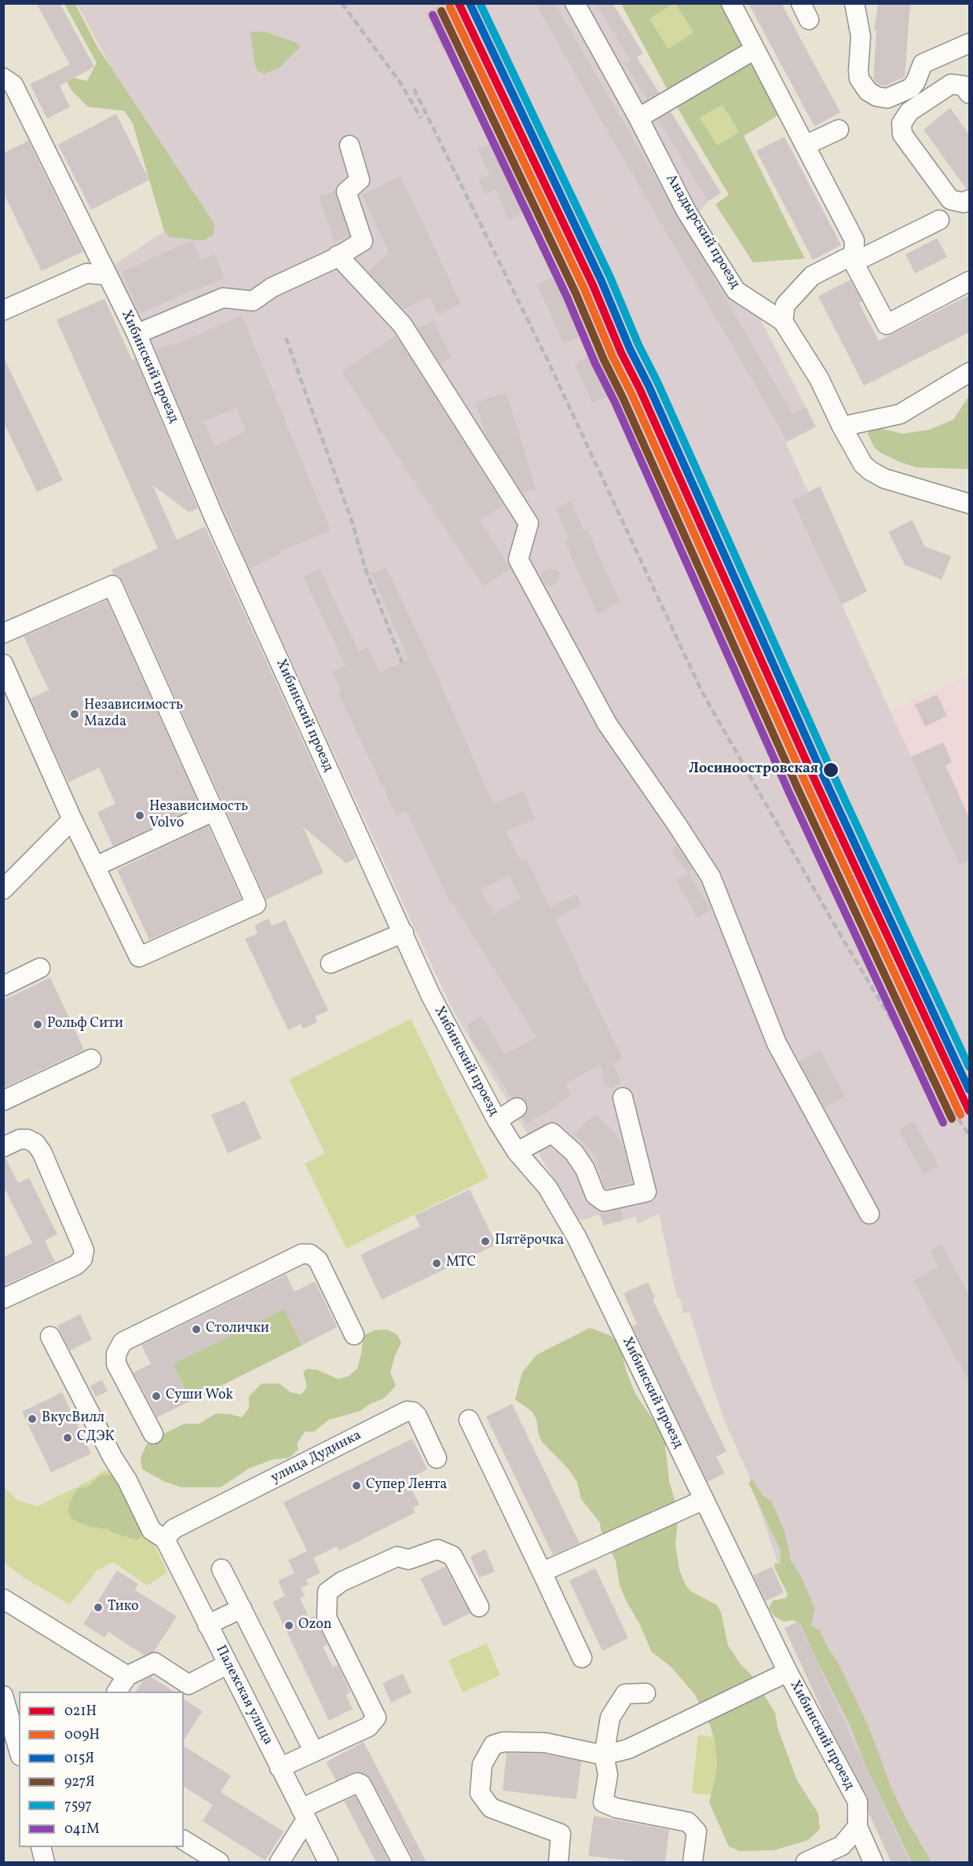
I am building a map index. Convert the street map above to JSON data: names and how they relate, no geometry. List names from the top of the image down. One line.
{"streets":{"street":["Анадырский проезд","Хибинский проезд","улица Дудинка","Палехская улица"]},"crossings":[["улица Дудинка","Палехская улица"]],"places":["Независимость Mazda","Лосиноостровская","Независимость Volvo","Рольф Сити","Пятёрочка","МТС","Столички","Суши Wok","ВкусВилл","СДЭК","Супер Лента","Тико","Ozon"],"lines":["transit line 021Н","transit line 015Я","transit line 7597","transit line 009Н","transit line 927Я","transit line 041М"],"legend":["021Н","009Н","015Я","927Я","7597","041М"]}
